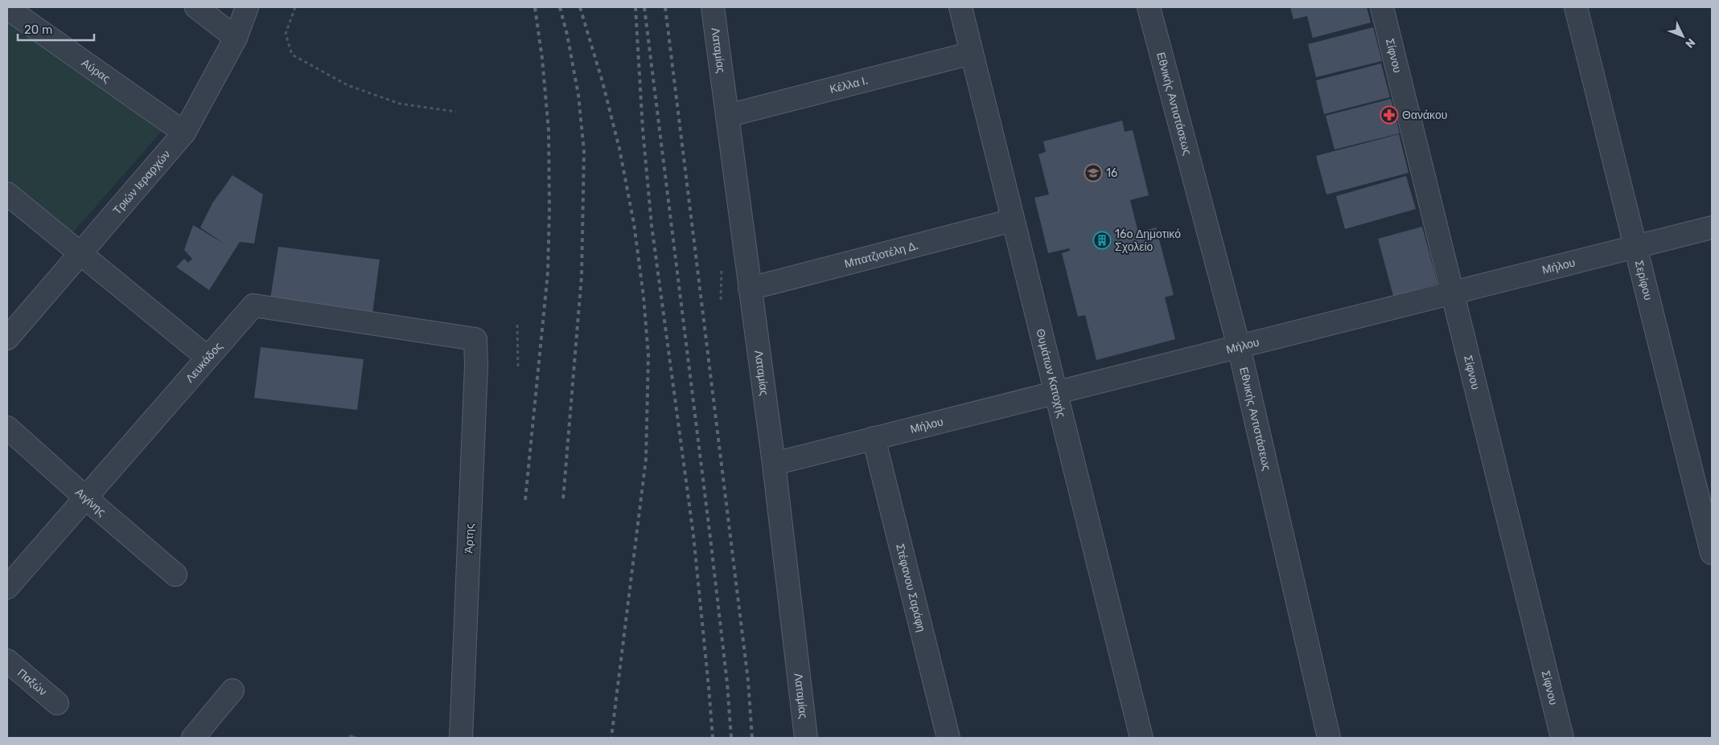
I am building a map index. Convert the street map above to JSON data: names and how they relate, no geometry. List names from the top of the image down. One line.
{"streets":{"street":["Λαταμίας","Σίφνου","Αύρας","Κέλλα Ι.","Εθνικής Αντιστάσεως","Τριών Ιεραρχών","Μπατζιοτέλη Δ.","Μήλου","Σερίφου","Λευκάδος","Θυμάτων Κατοχής","Αιγίνης","Άρτης","Στέφανου Σαράφη","Παξών"]},"crossings":[["Λαταμίας","Κέλλα Ι."],["Λαταμίας","Μπατζιοτέλη Δ."],["Λαταμίας","Μήλου"],["Σίφνου","Μήλου"],["Αύρας","Τριών Ιεραρχών"],["Κέλλα Ι.","Θυμάτων Κατοχής"],["Εθνικής Αντιστάσεως","Μήλου"],["Μπατζιοτέλη Δ.","Θυμάτων Κατοχής"],["Μήλου","Σερίφου"],["Μήλου","Θυμάτων Κατοχής"],["Μήλου","Στέφανου Σαράφη"],["Λευκάδος","Αιγίνης"],["Λευκάδος","Άρτης"]],"places":{"pharmacy":["Θανάκου"],"school or university":["16"],"building":["16o Δημοτικό Σχολείο"]},"scale_bar":"20 m","north":"bottom right"}
